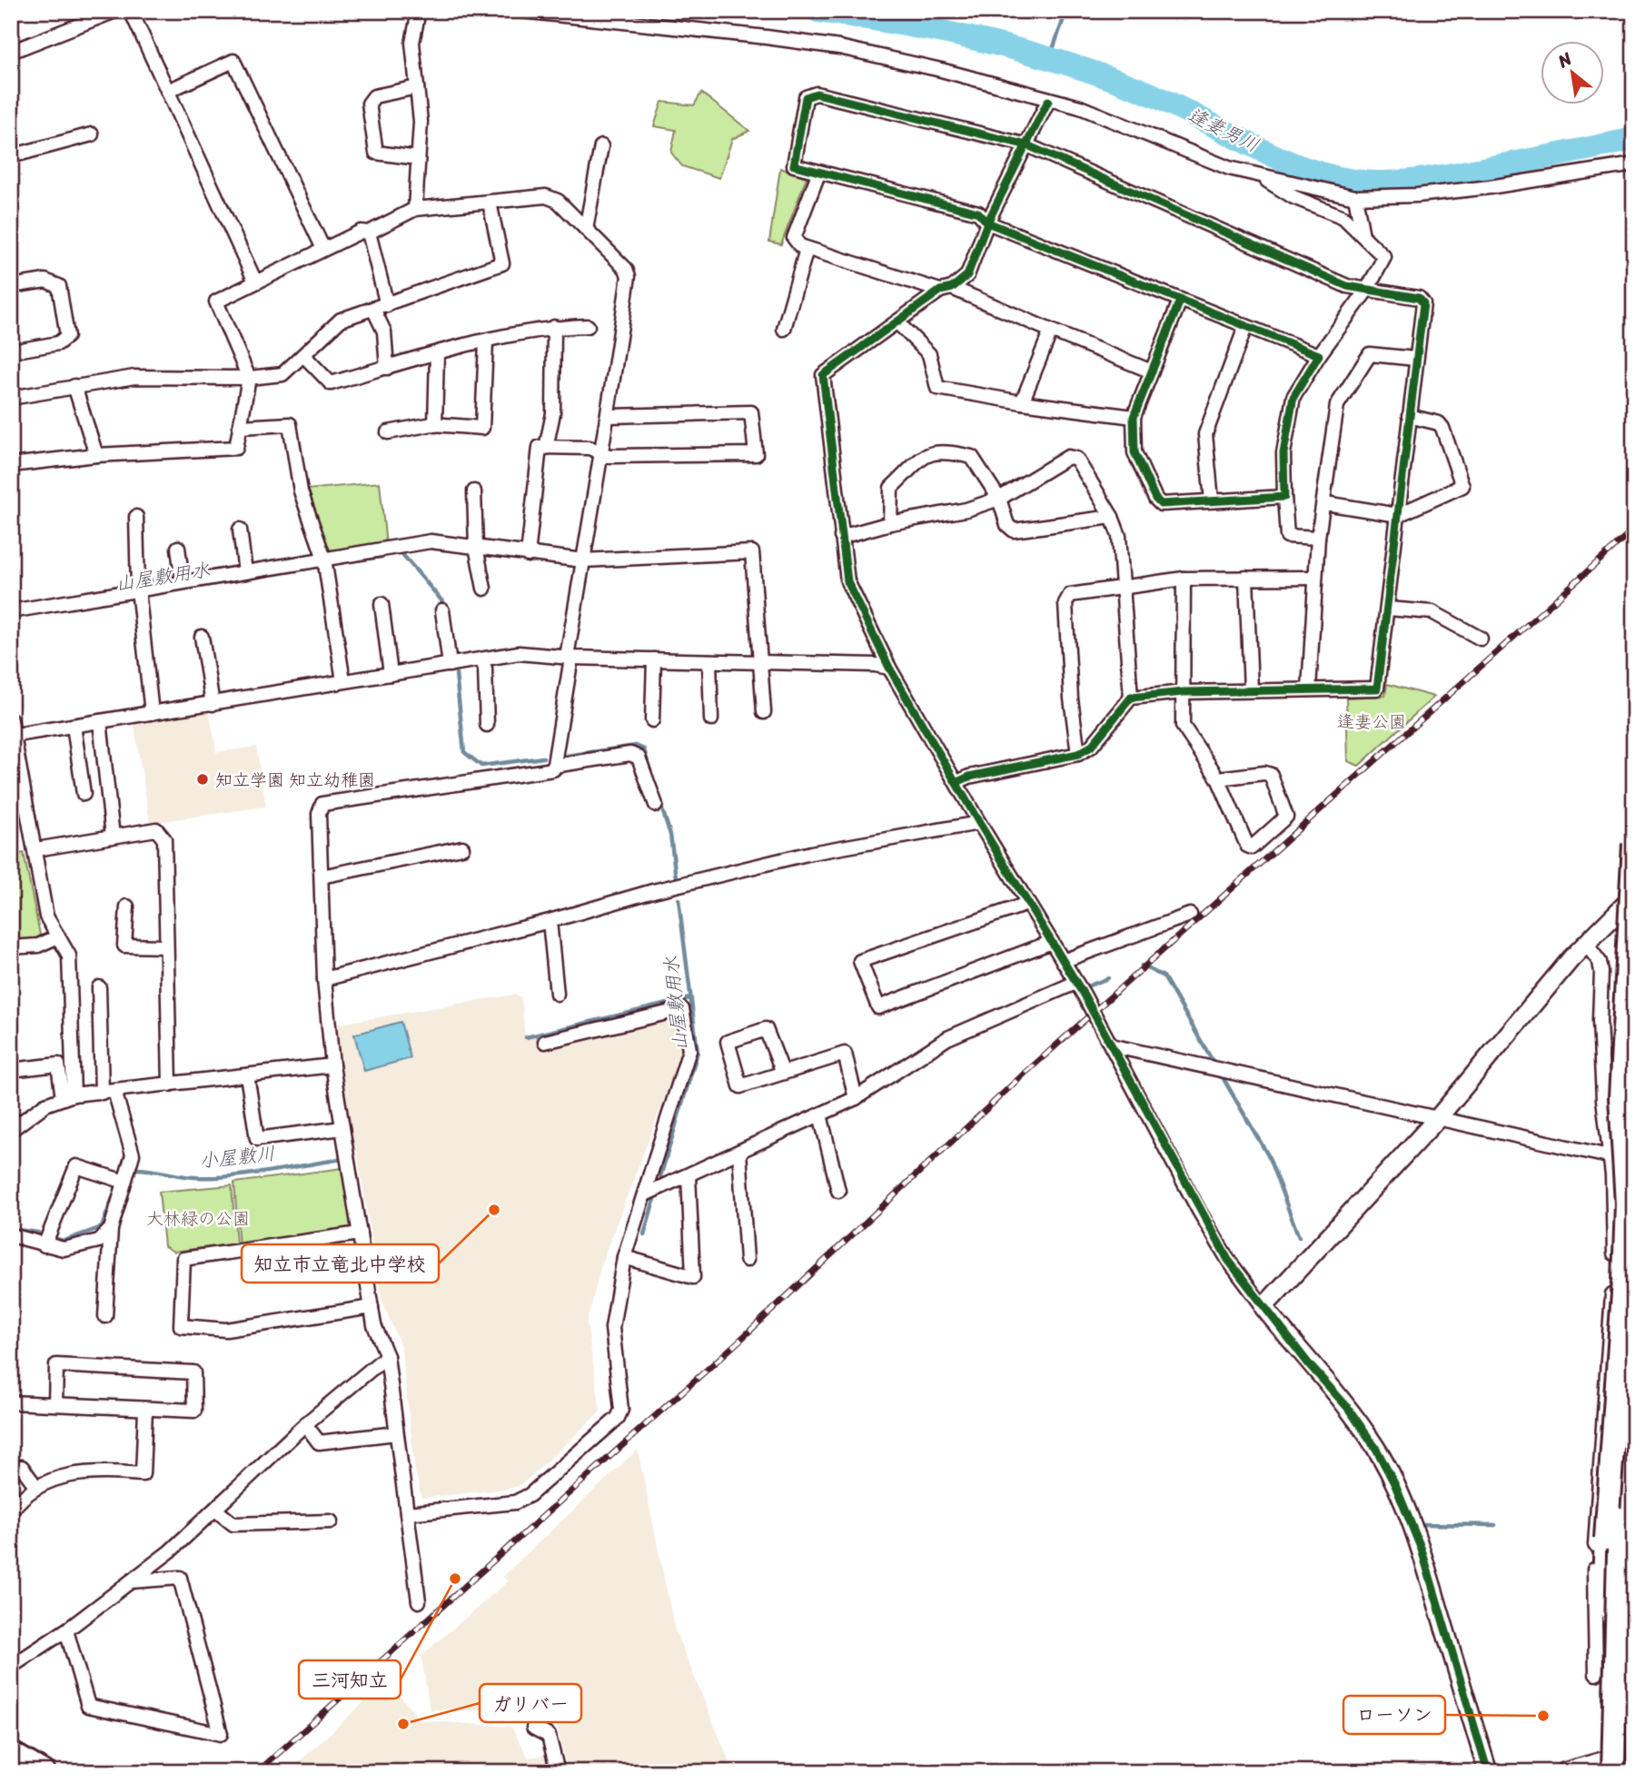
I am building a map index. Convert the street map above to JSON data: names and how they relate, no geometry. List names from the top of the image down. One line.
{"water":["逢妻男川","山屋敷用水","小屋敷川"],"parks":["逢妻公園","大林緑の公園"],"places":["知立学園 知立幼稚園","知立市立竜北中学校","三河知立","ローソン","ガリバー"],"north":"top left"}
